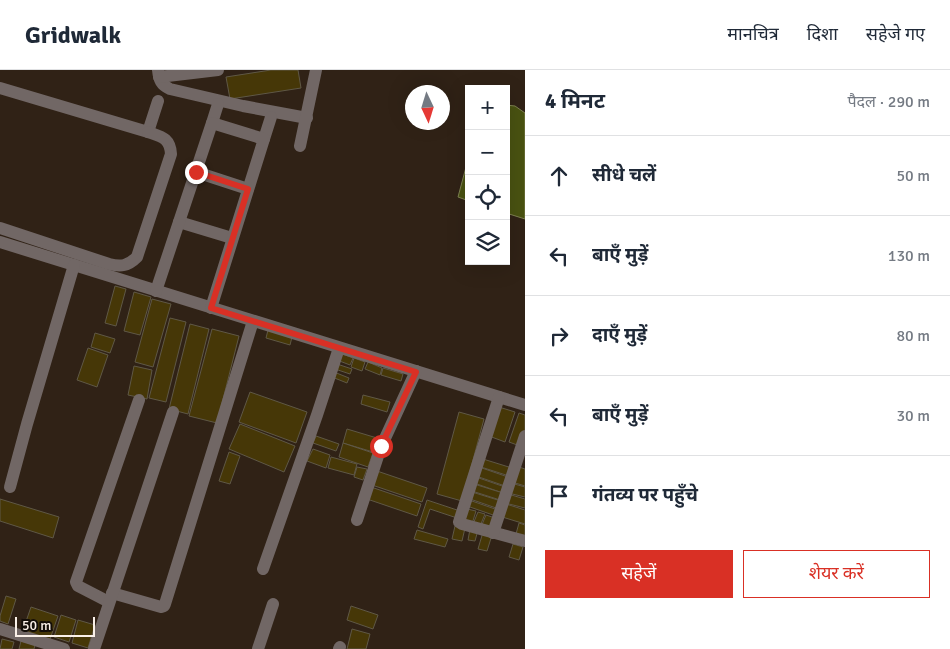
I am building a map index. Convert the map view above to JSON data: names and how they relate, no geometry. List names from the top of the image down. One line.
{"scale_bar":"50 m","north":"bottom","page":{"header":"Gridwalk","nav":["मानचित्र","दिशा","सहेजे गए"],"heading":["4 मिनट","पैदल · 290 m"],"map_buttons":["+","−"],"list":[["सीधे चलें","50 m"],["बाएँ मुड़ें","130 m"],["दाएँ मुड़ें","80 m"],["बाएँ मुड़ें","30 m"],"गंतव्य पर पहुँचे"],"buttons":["सहेजें","शेयर करें"],"scale":"50 m"}}
